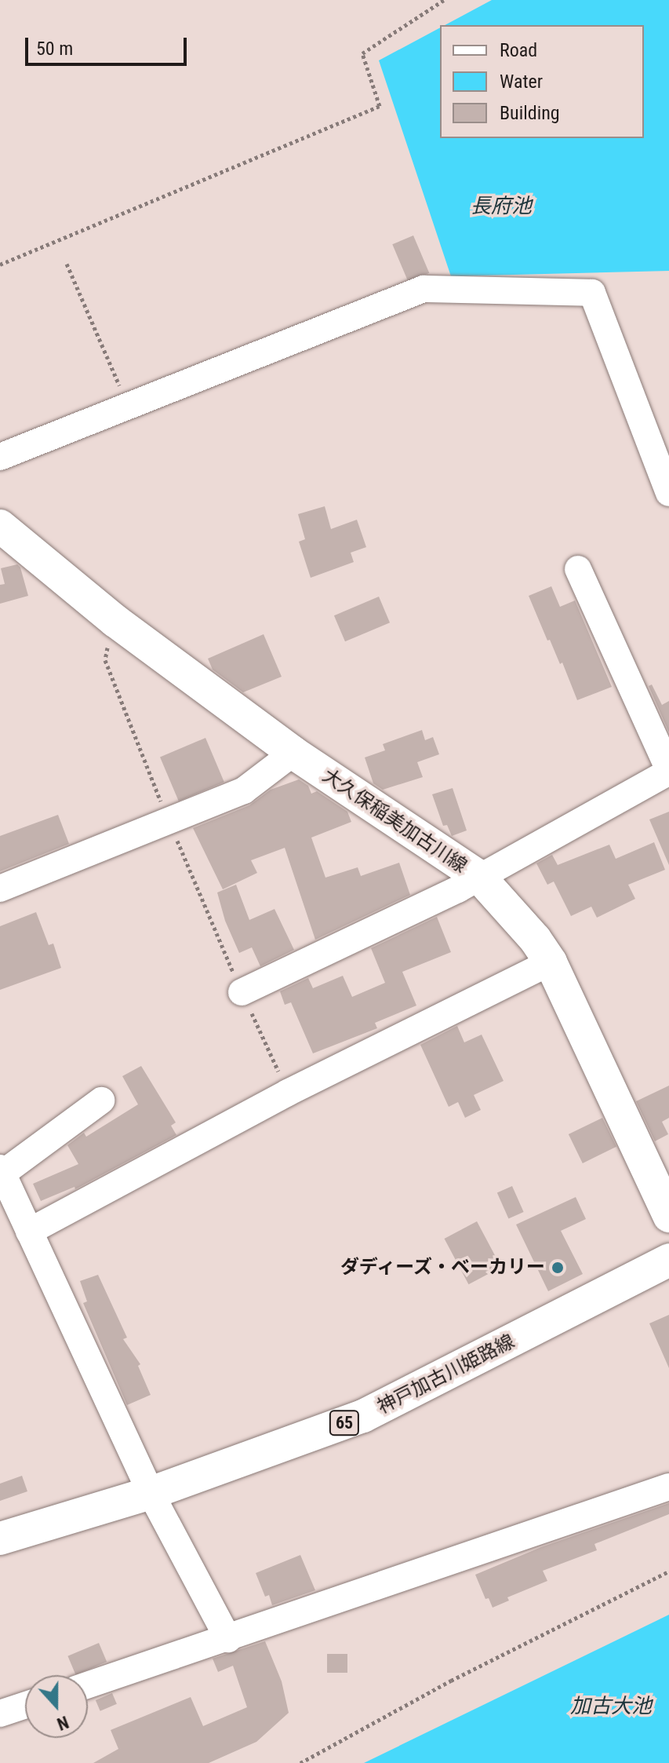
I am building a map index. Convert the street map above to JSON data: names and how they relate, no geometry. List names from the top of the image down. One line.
{"streets":{"main road":["大久保稲美加古川線","神戸加古川姫路線","65"]},"water":["長府池","加古大池"],"places":["ダディーズ・ベーカリー"],"legend":["Road","Water","Building"],"scale_bar":"50 m","north":"bottom"}
